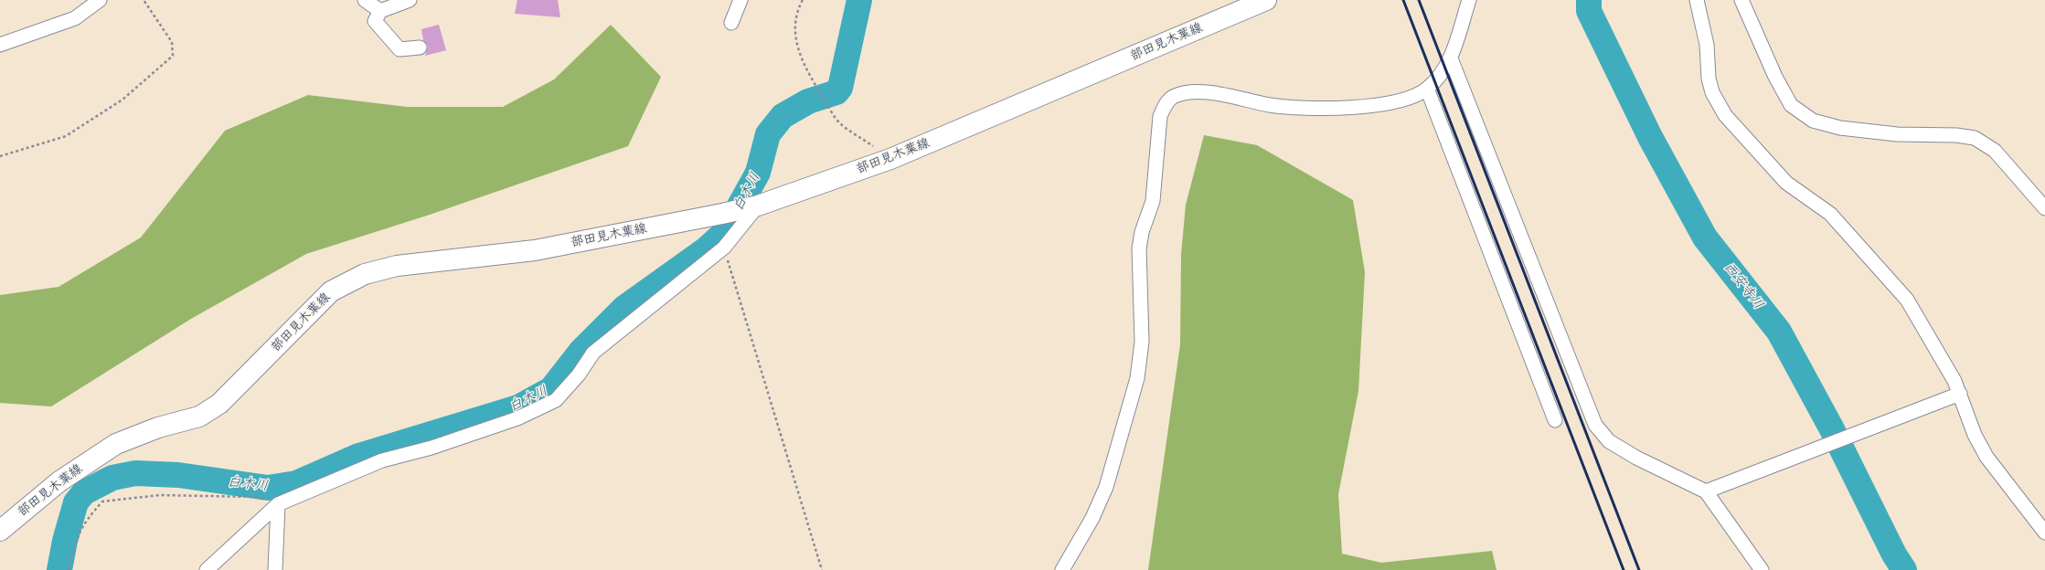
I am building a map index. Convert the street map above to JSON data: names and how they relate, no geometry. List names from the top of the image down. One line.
{"streets":{"main road":["部田見木葉線"]},"water":["白木川","西安寺川"]}
